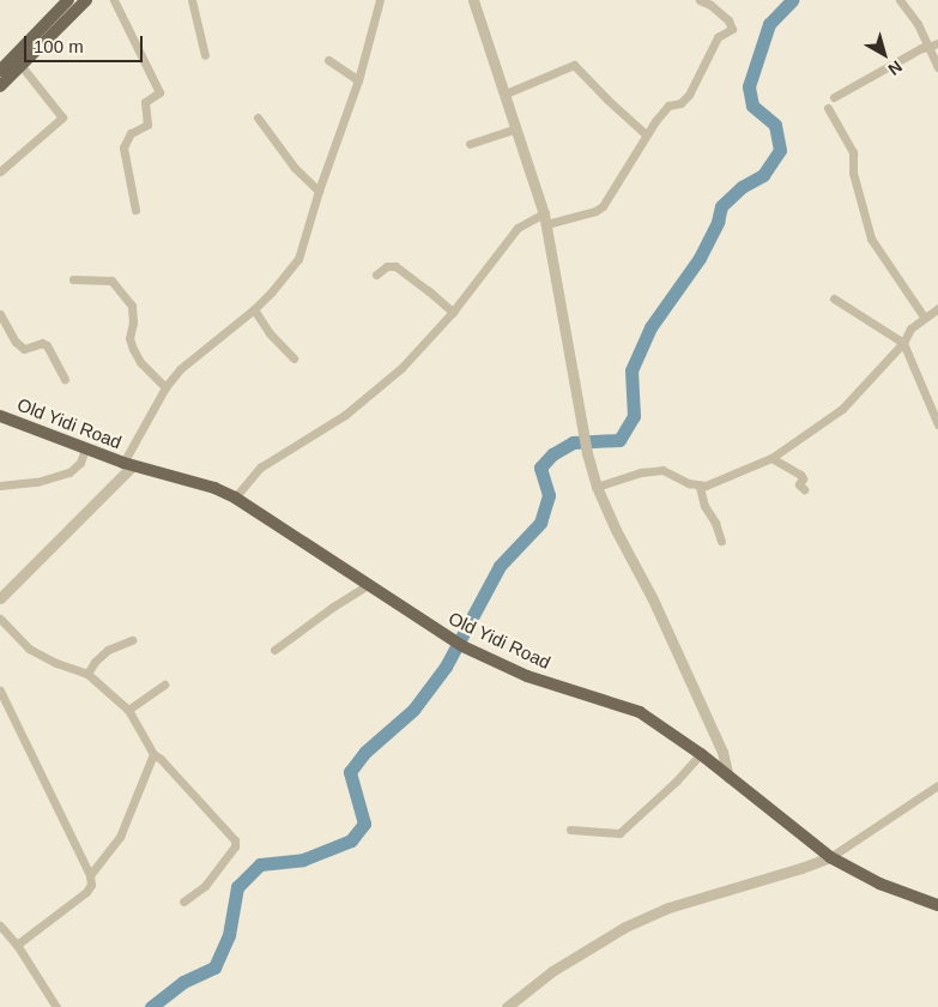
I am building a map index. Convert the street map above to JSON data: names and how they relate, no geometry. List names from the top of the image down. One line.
{"streets":{"main road":["Old Yidi Road"]},"scale_bar":"100 m","north":"bottom right"}
